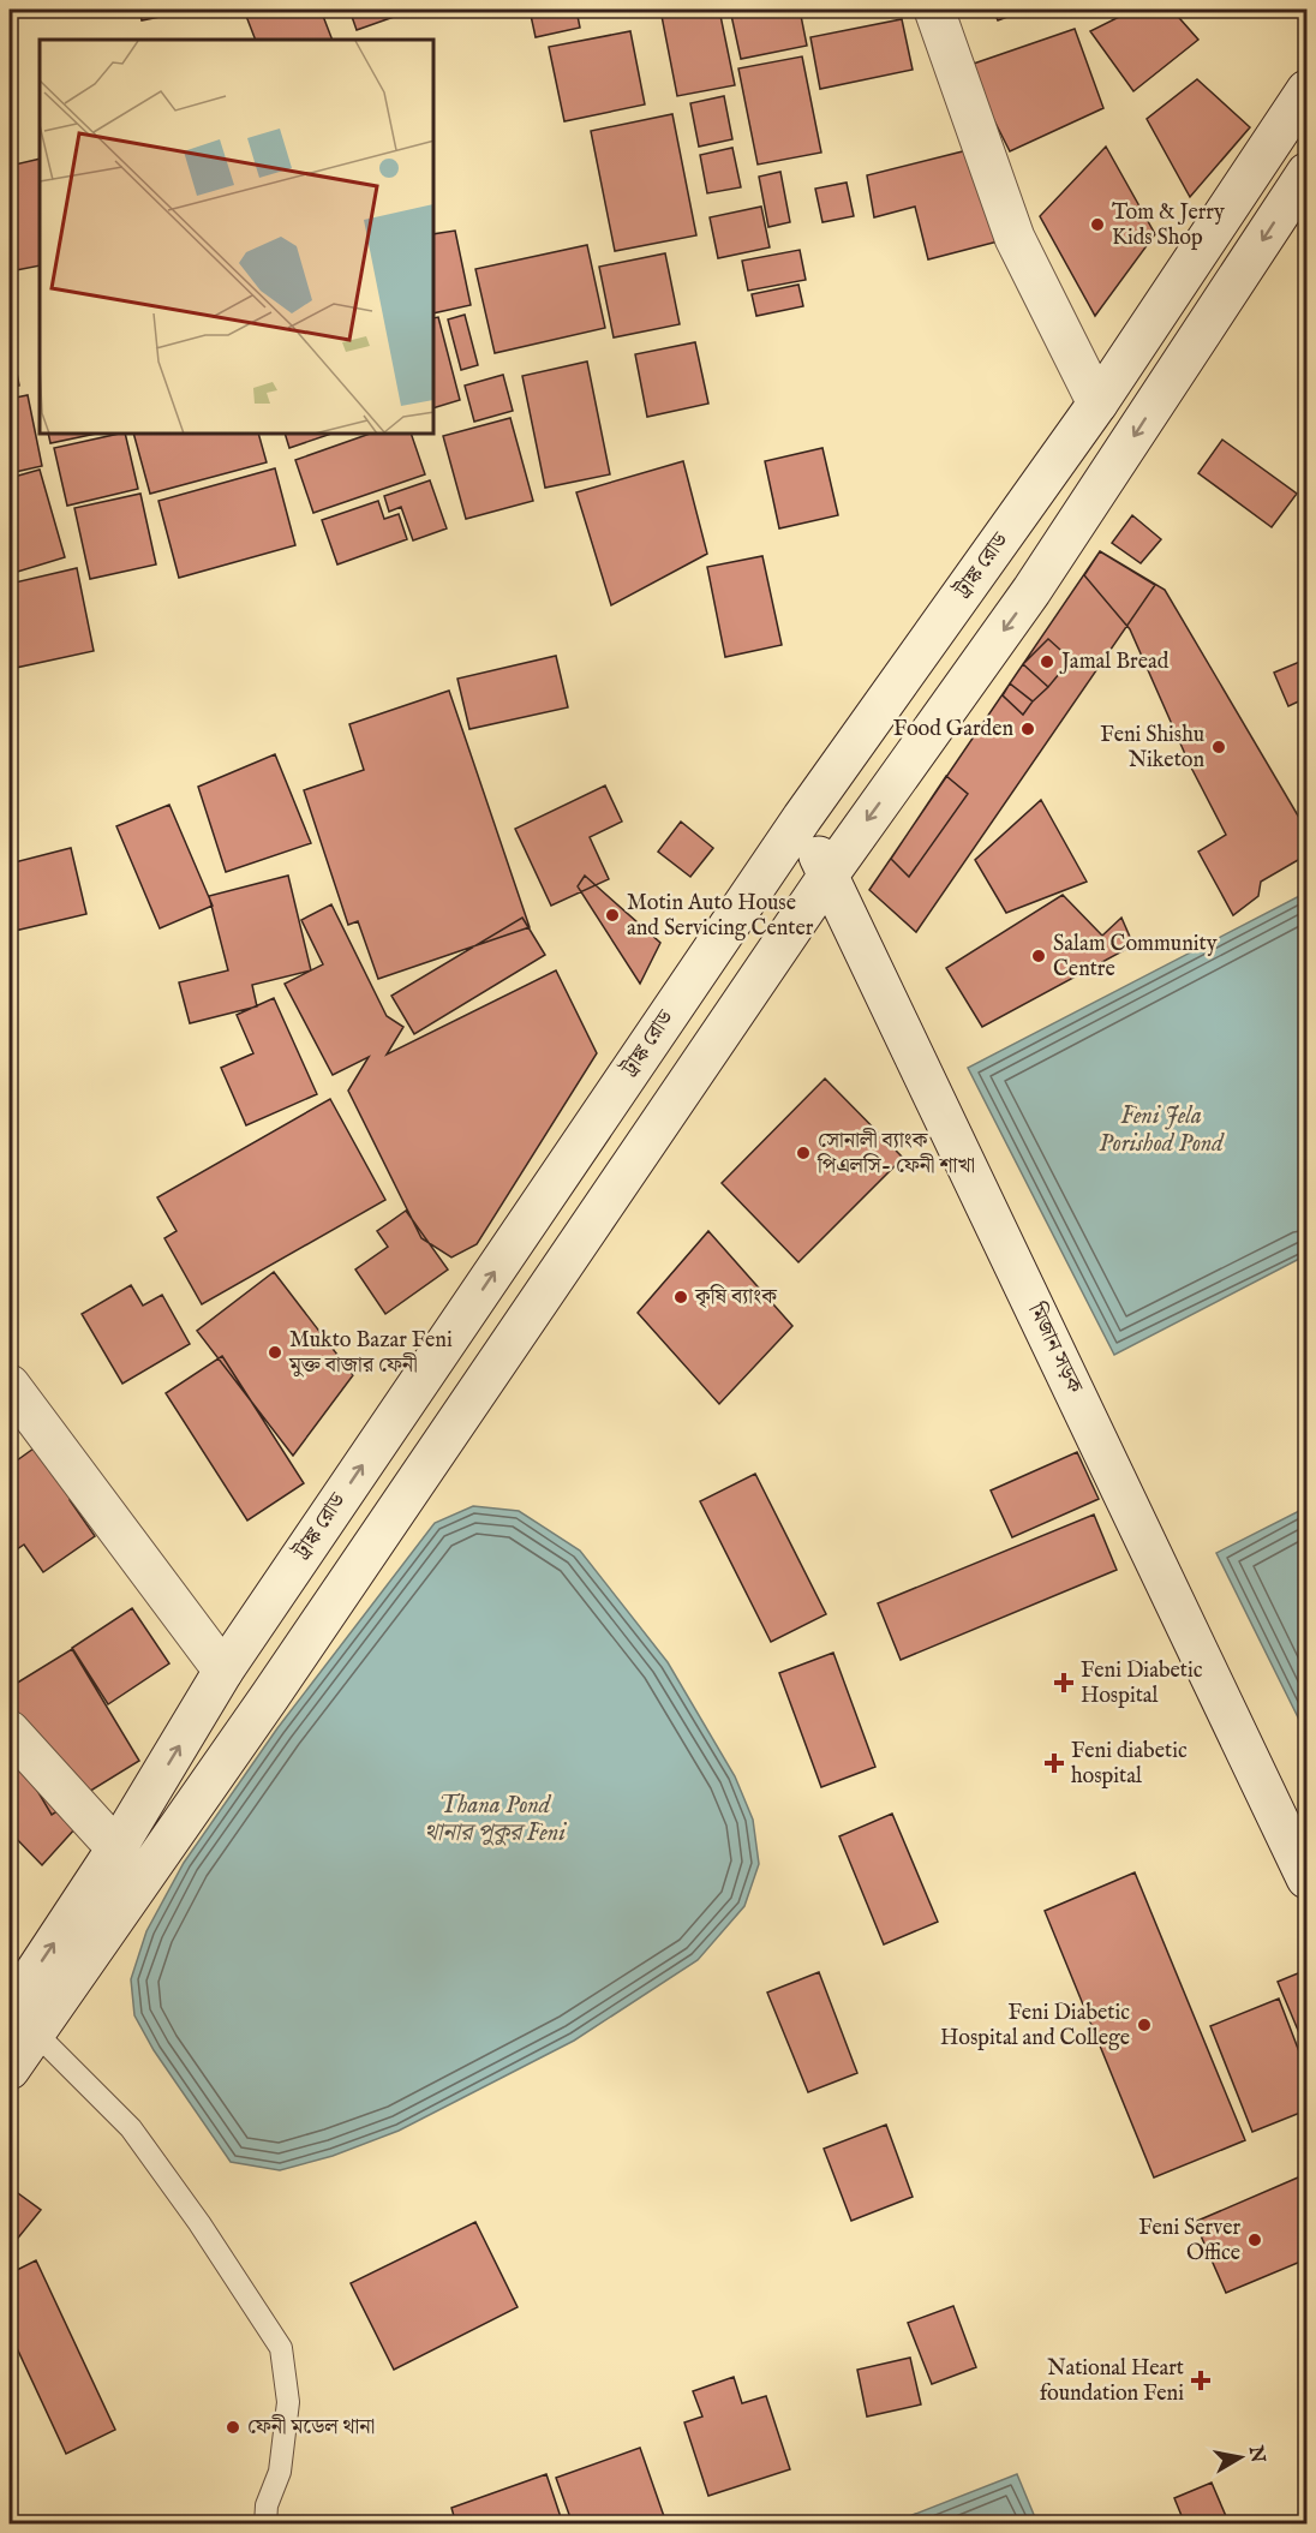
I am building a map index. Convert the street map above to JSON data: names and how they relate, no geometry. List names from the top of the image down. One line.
{"streets":{"main road":["ট্রাঙ্ক রোড","মিজান সড়ক"]},"crossings":[["ট্রাঙ্ক রোড","মিজান সড়ক"]],"water":["Feni Jela Porishod Pond","Thana Pond থানার পুকুর Feni"],"places":{"other":["Tom & Jerry Kids Shop","Jamal Bread","Food Garden","Feni Shishu Niketon","Motin Auto House and Servicing Center","Salam Community Centre","সোনালী ব্যাংক পিএলসি- ফেনী শাখা","কৃষি ব্যাংক","Mukto Bazar Feni মুক্ত বাজার ফেনী","Feni Diabetic Hospital and College","Feni Server Office","ফেনী মডেল থানা"],"health":["Feni Diabetic Hospital","Feni diabetic hospital","National Heart foundation Feni"]},"north":"right"}
